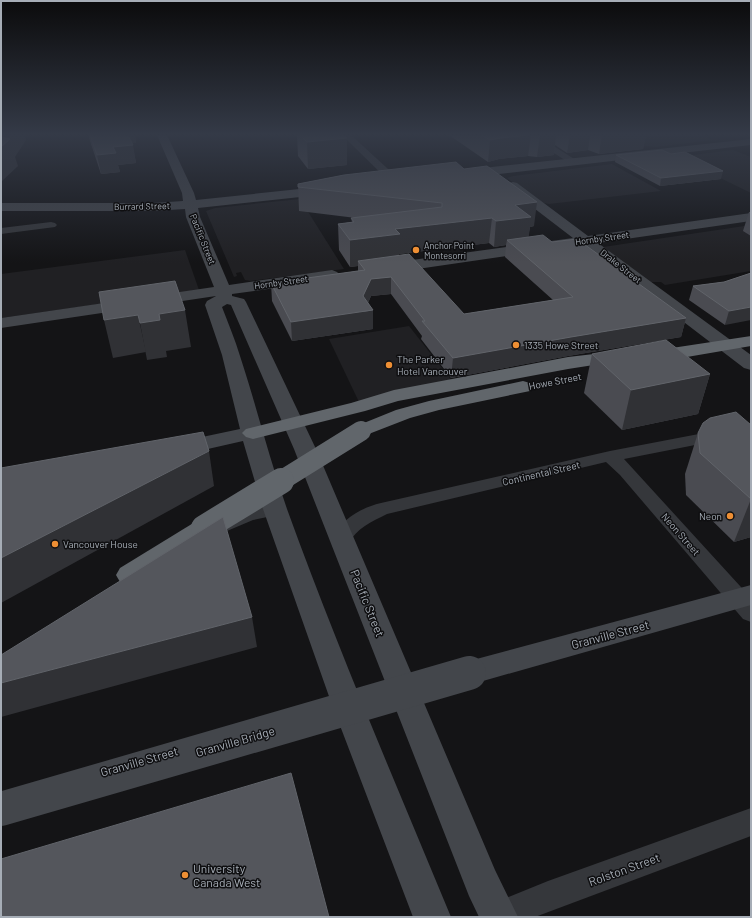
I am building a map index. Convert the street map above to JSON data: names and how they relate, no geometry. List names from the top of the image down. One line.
{"streets":{"highway":["Howe Street"],"main road":["Burrard Street","Hornby Street","Pacific Street","Drake Street","Granville Street","Granville Bridge"],"street":["Continental Street","Neon Street","Rolston Street"]},"crossings":[["Burrard Street","Pacific Street"],["Hornby Street","Pacific Street"],["Hornby Street","Drake Street"],["Pacific Street","Continental Street"],["Pacific Street","Rolston Street"],["Drake Street","Howe Street"],["Continental Street","Neon Street"],["Neon Street","Granville Street"],["Granville Street","Granville Bridge"]],"places":["Anchor Point Montesorri","1335 Howe Street","The Parker Hotel Vancouver","Neon","Vancouver House","University Canada West"]}
